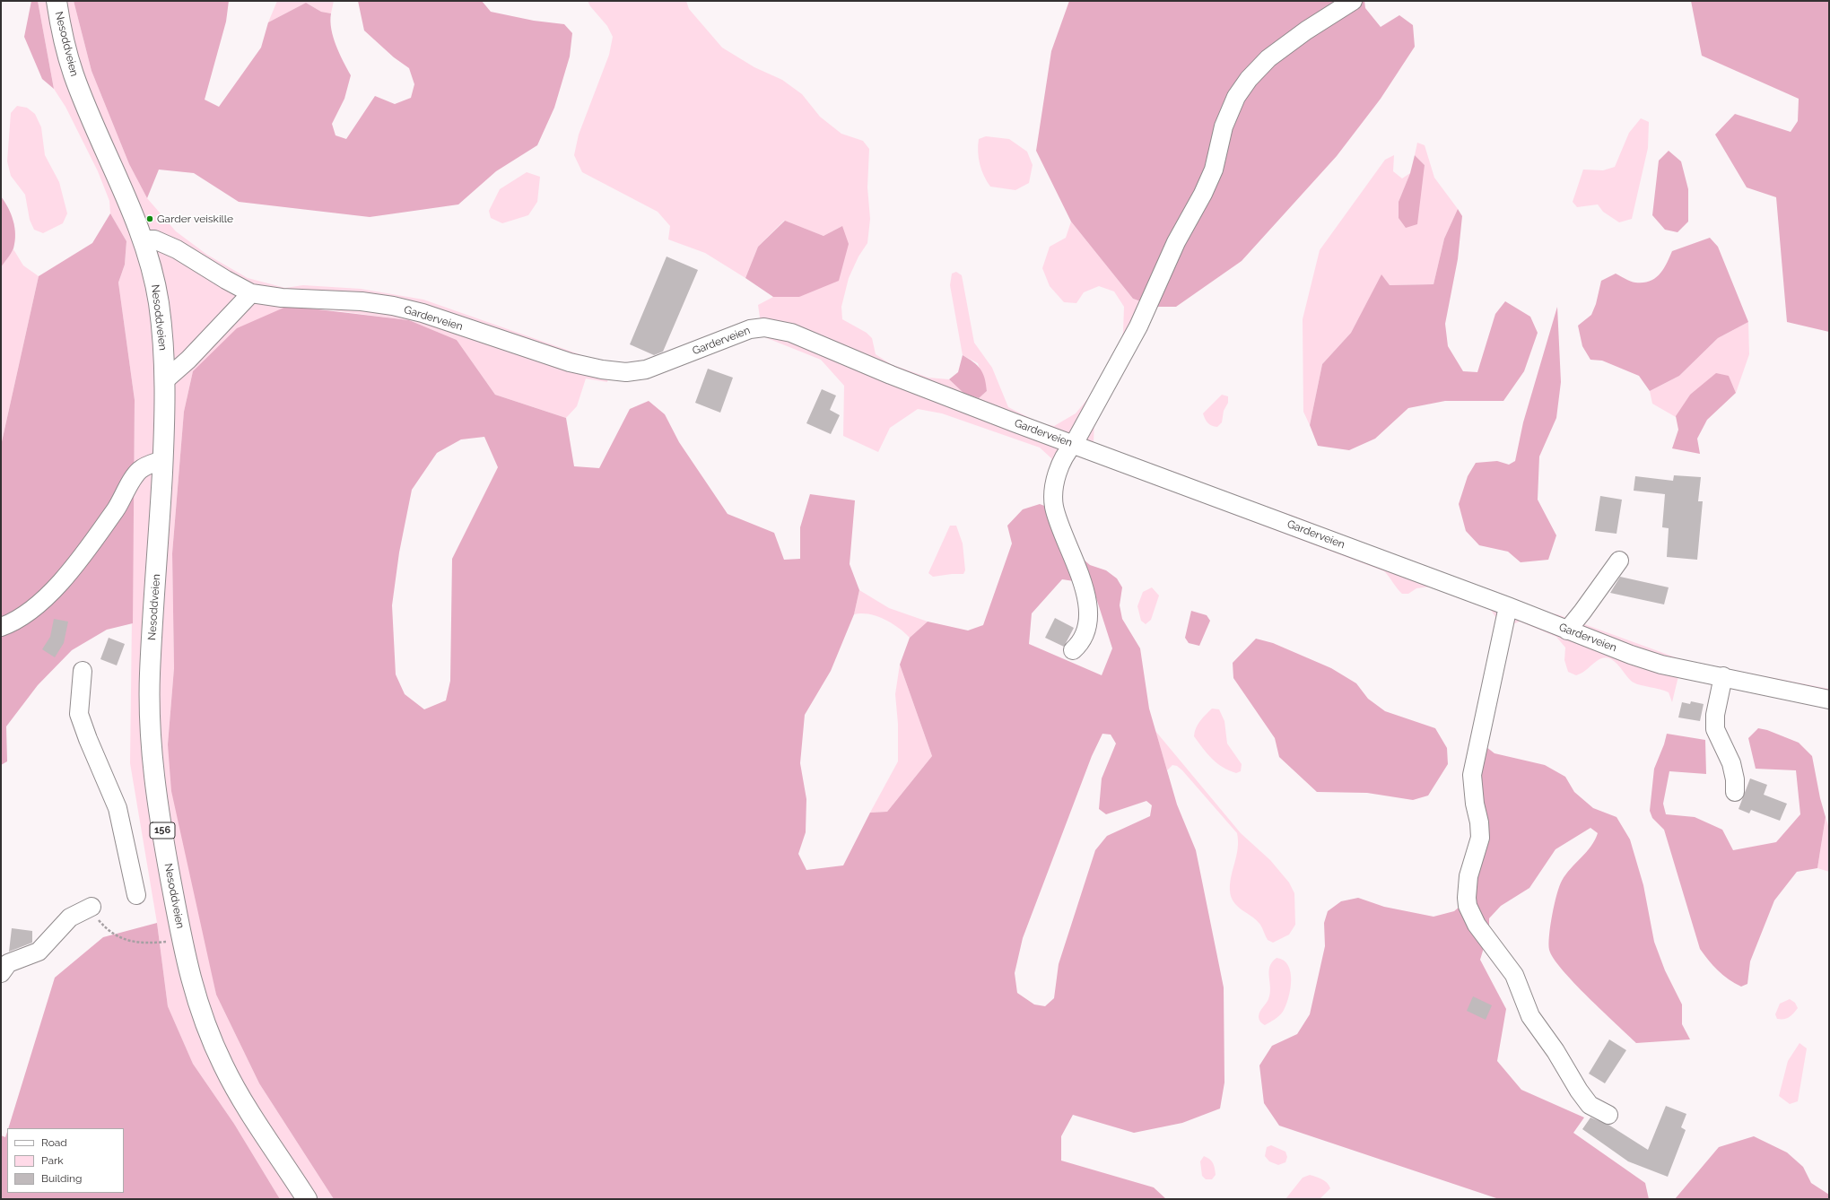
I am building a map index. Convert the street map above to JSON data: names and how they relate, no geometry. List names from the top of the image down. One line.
{"streets":{"main road":["Nesoddveien","156"],"street":["Garderveien"]},"crossings":[["Nesoddveien","Garderveien"]],"places":["Garder veiskille"],"legend":["Road","Park","Building"]}
